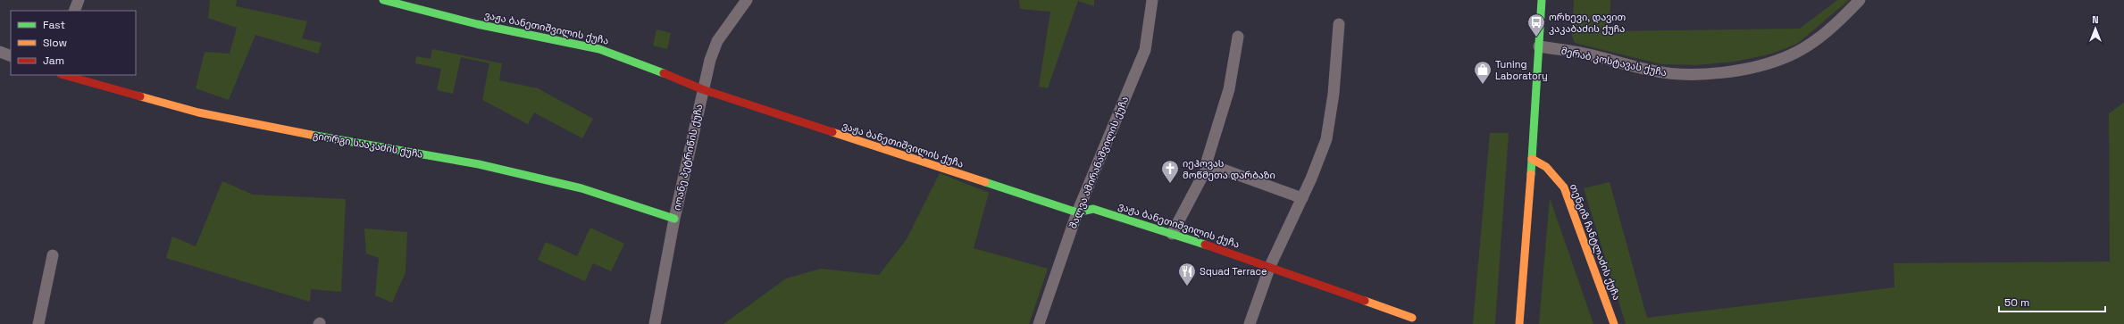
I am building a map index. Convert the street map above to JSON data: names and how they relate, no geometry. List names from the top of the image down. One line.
{"streets":{"street":["ვაჟა ბანეთიშვილის ქუჩა","მერაბ კოსტავას ქუჩა","გიორგი სააკაძის ქუჩა","იოანე პეტრიწის ქუჩა","შალვა ამირანაშვილის ქუჩა","თენგიზ ჩანტლაძის ქუჩა"]},"crossings":[["ვაჟა ბანეთიშვილის ქუჩა","იოანე პეტრიწის ქუჩა"],["ვაჟა ბანეთიშვილის ქუჩა","შალვა ამირანაშვილის ქუჩა"],["გიორგი სააკაძის ქუჩა","იოანე პეტრიწის ქუჩა"]],"places":{"bus stop":["ორხევი, დავით კაკაბაძის ქუჩა"],"shop":["Tuning Laboratory"],"church":["იეჰოვას მოწმეთა დარბაზი"],"restaurant":["Squad Terrace"]},"legend":["Fast","Slow","Jam"],"scale_bar":"50 m","north":"top"}
